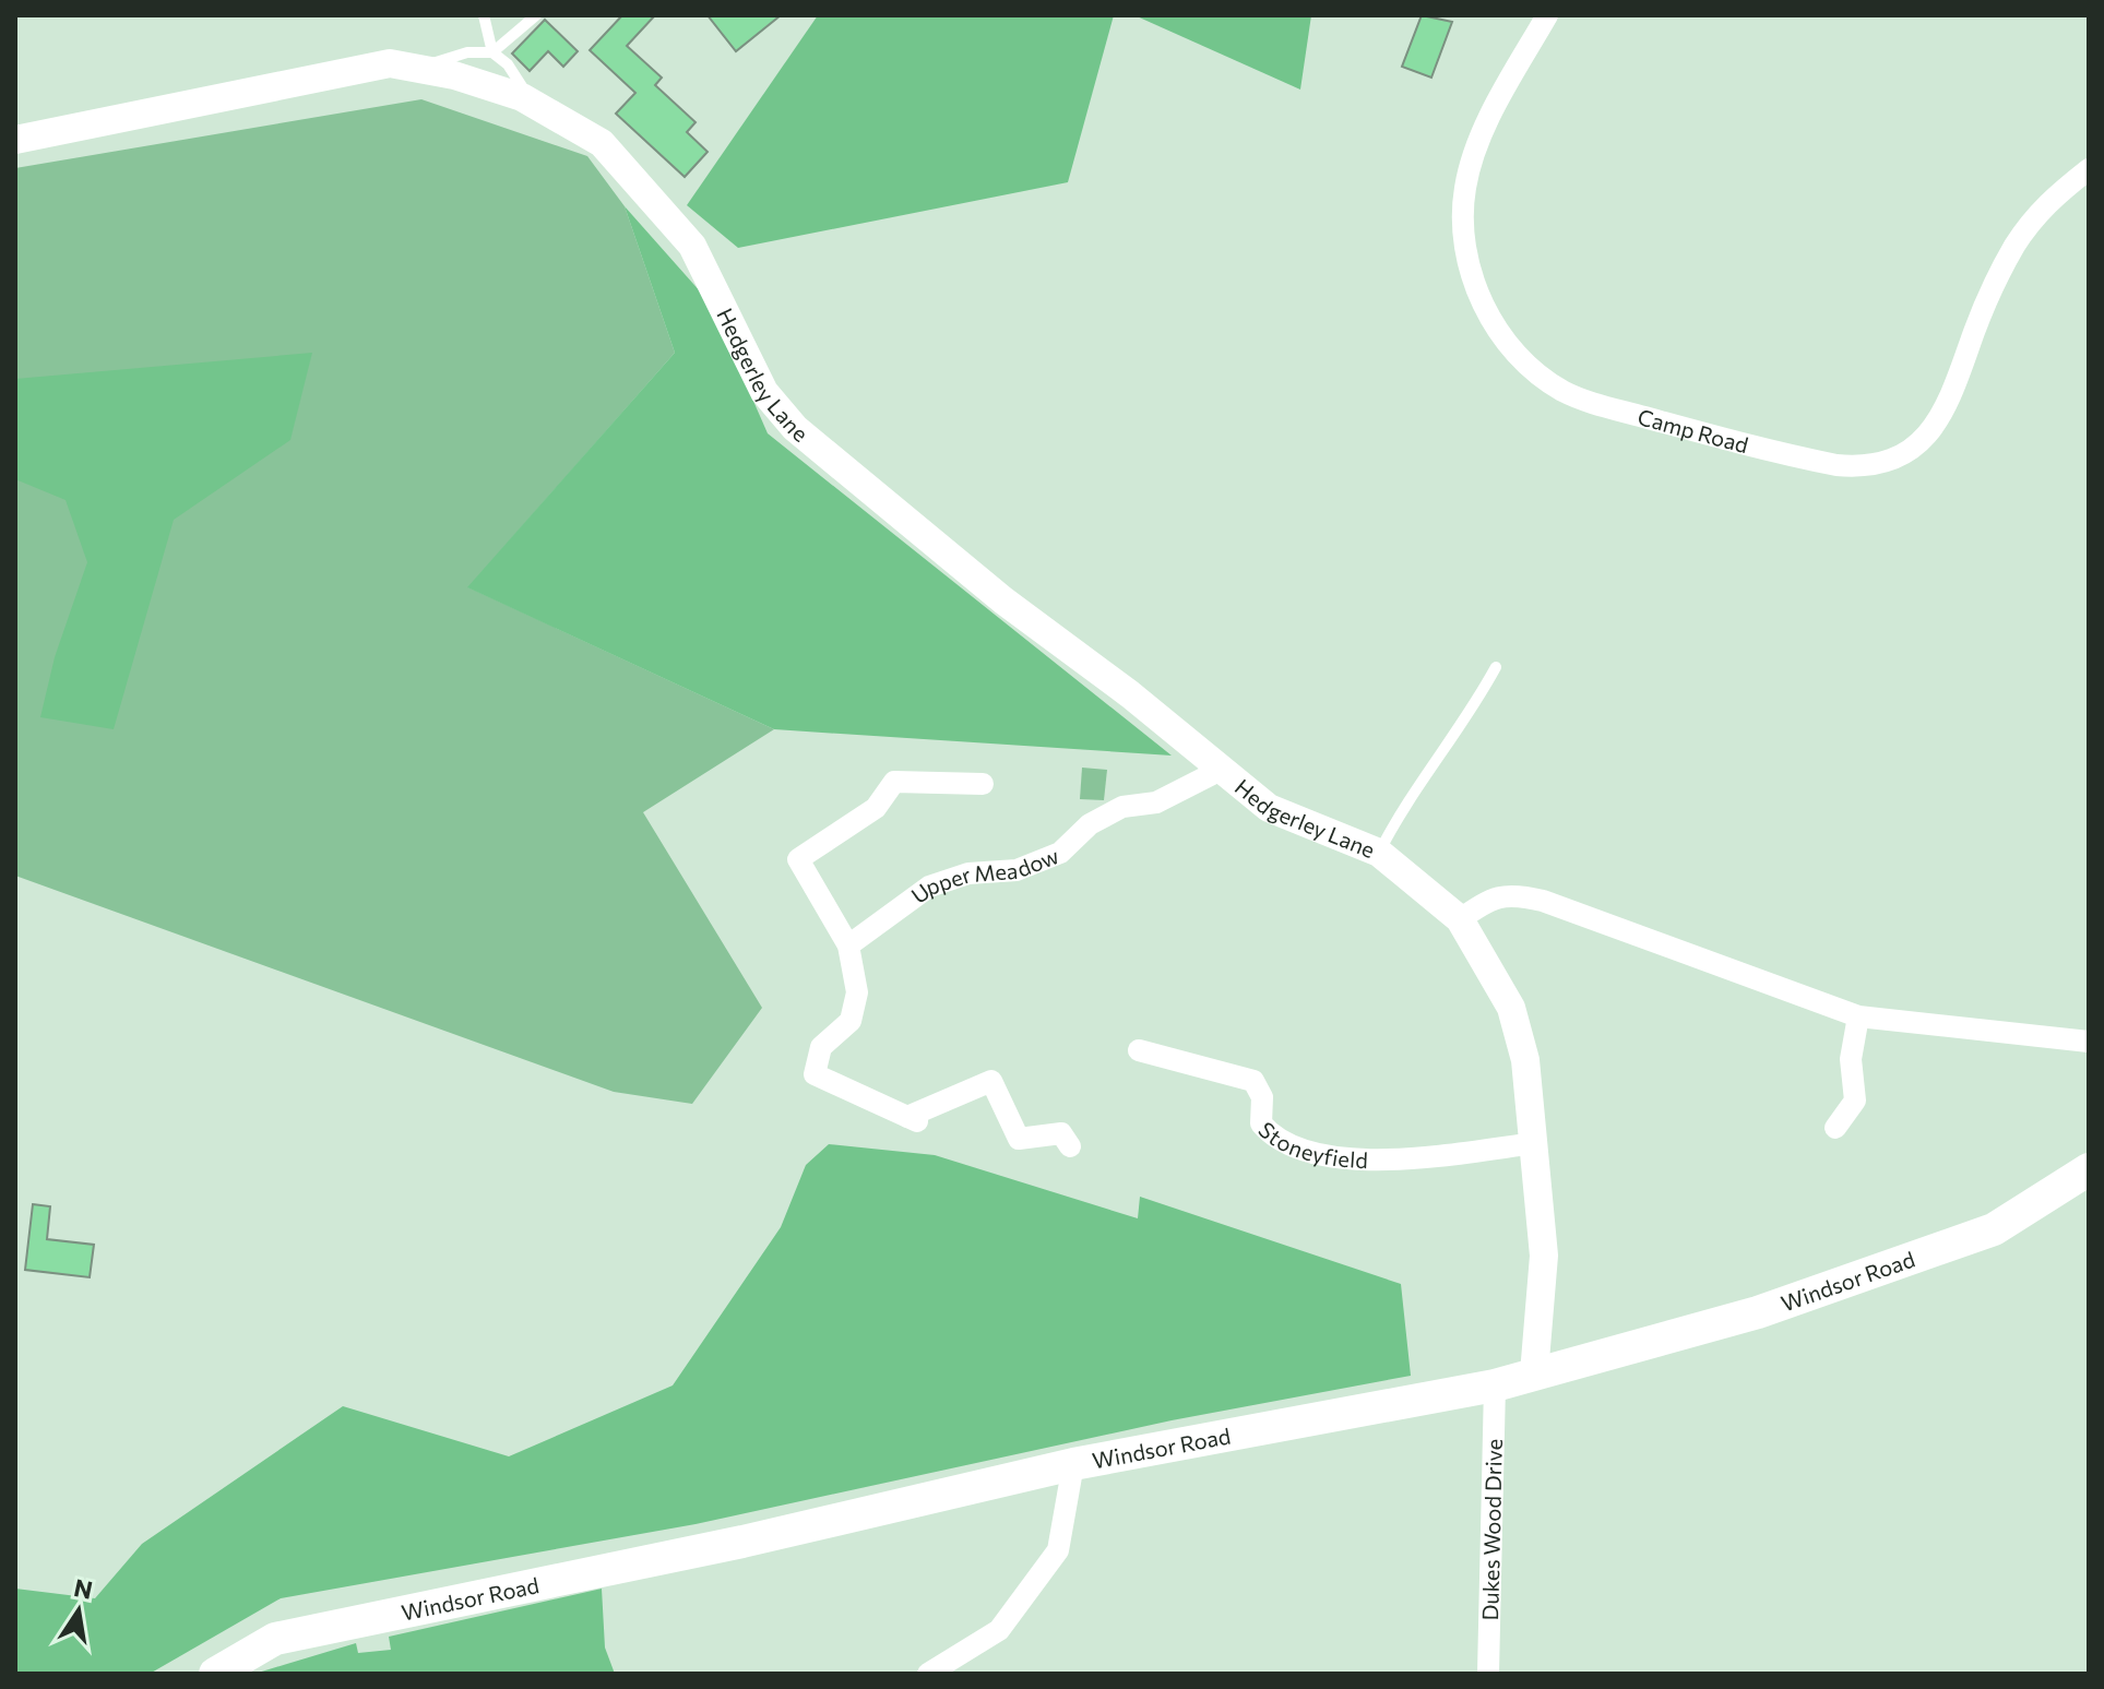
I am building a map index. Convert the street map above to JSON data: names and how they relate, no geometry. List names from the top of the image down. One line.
{"streets":{"main road":["Windsor Road"],"street":["Hedgerley Lane","Camp Road","Upper Meadow","Stoneyfield","Dukes Wood Drive"]},"crossings":[["Hedgerley Lane","Upper Meadow"],["Hedgerley Lane","Stoneyfield"],["Hedgerley Lane","Windsor Road"],["Windsor Road","Dukes Wood Drive"]],"north":"top"}
